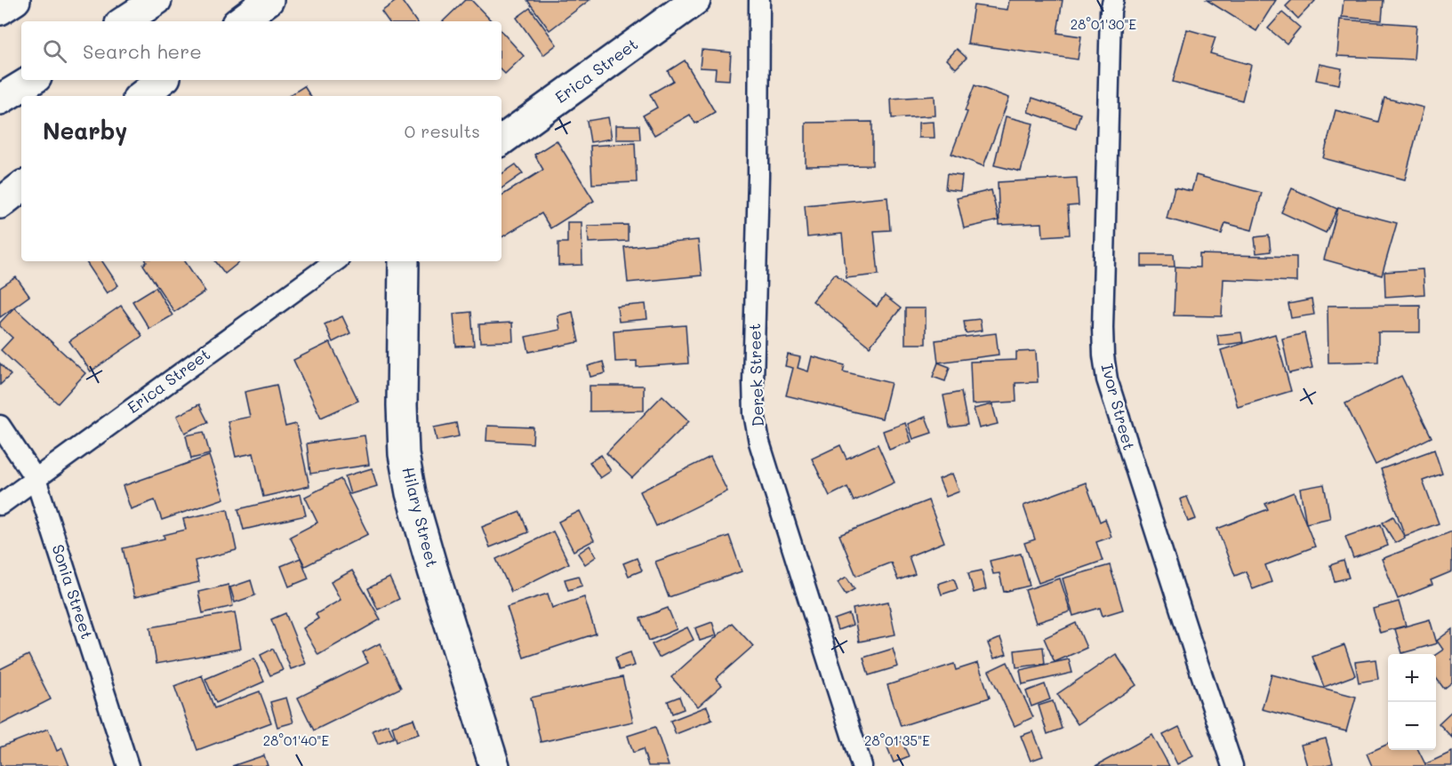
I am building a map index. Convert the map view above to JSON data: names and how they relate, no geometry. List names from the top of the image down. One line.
{"streets":{"main road":["Erica Street","Hilary Street"],"street":["Derek Street","Ivor Street","Sonia Street"]},"crossings":[["Erica Street","Sonia Street"]],"page":{"search":"Search here","heading":["Nearby","0 results"],"map_buttons":["+","−"]},"coordinates":["28°01'30\"E","28°01'40\"E","28°01'35\"E"]}
